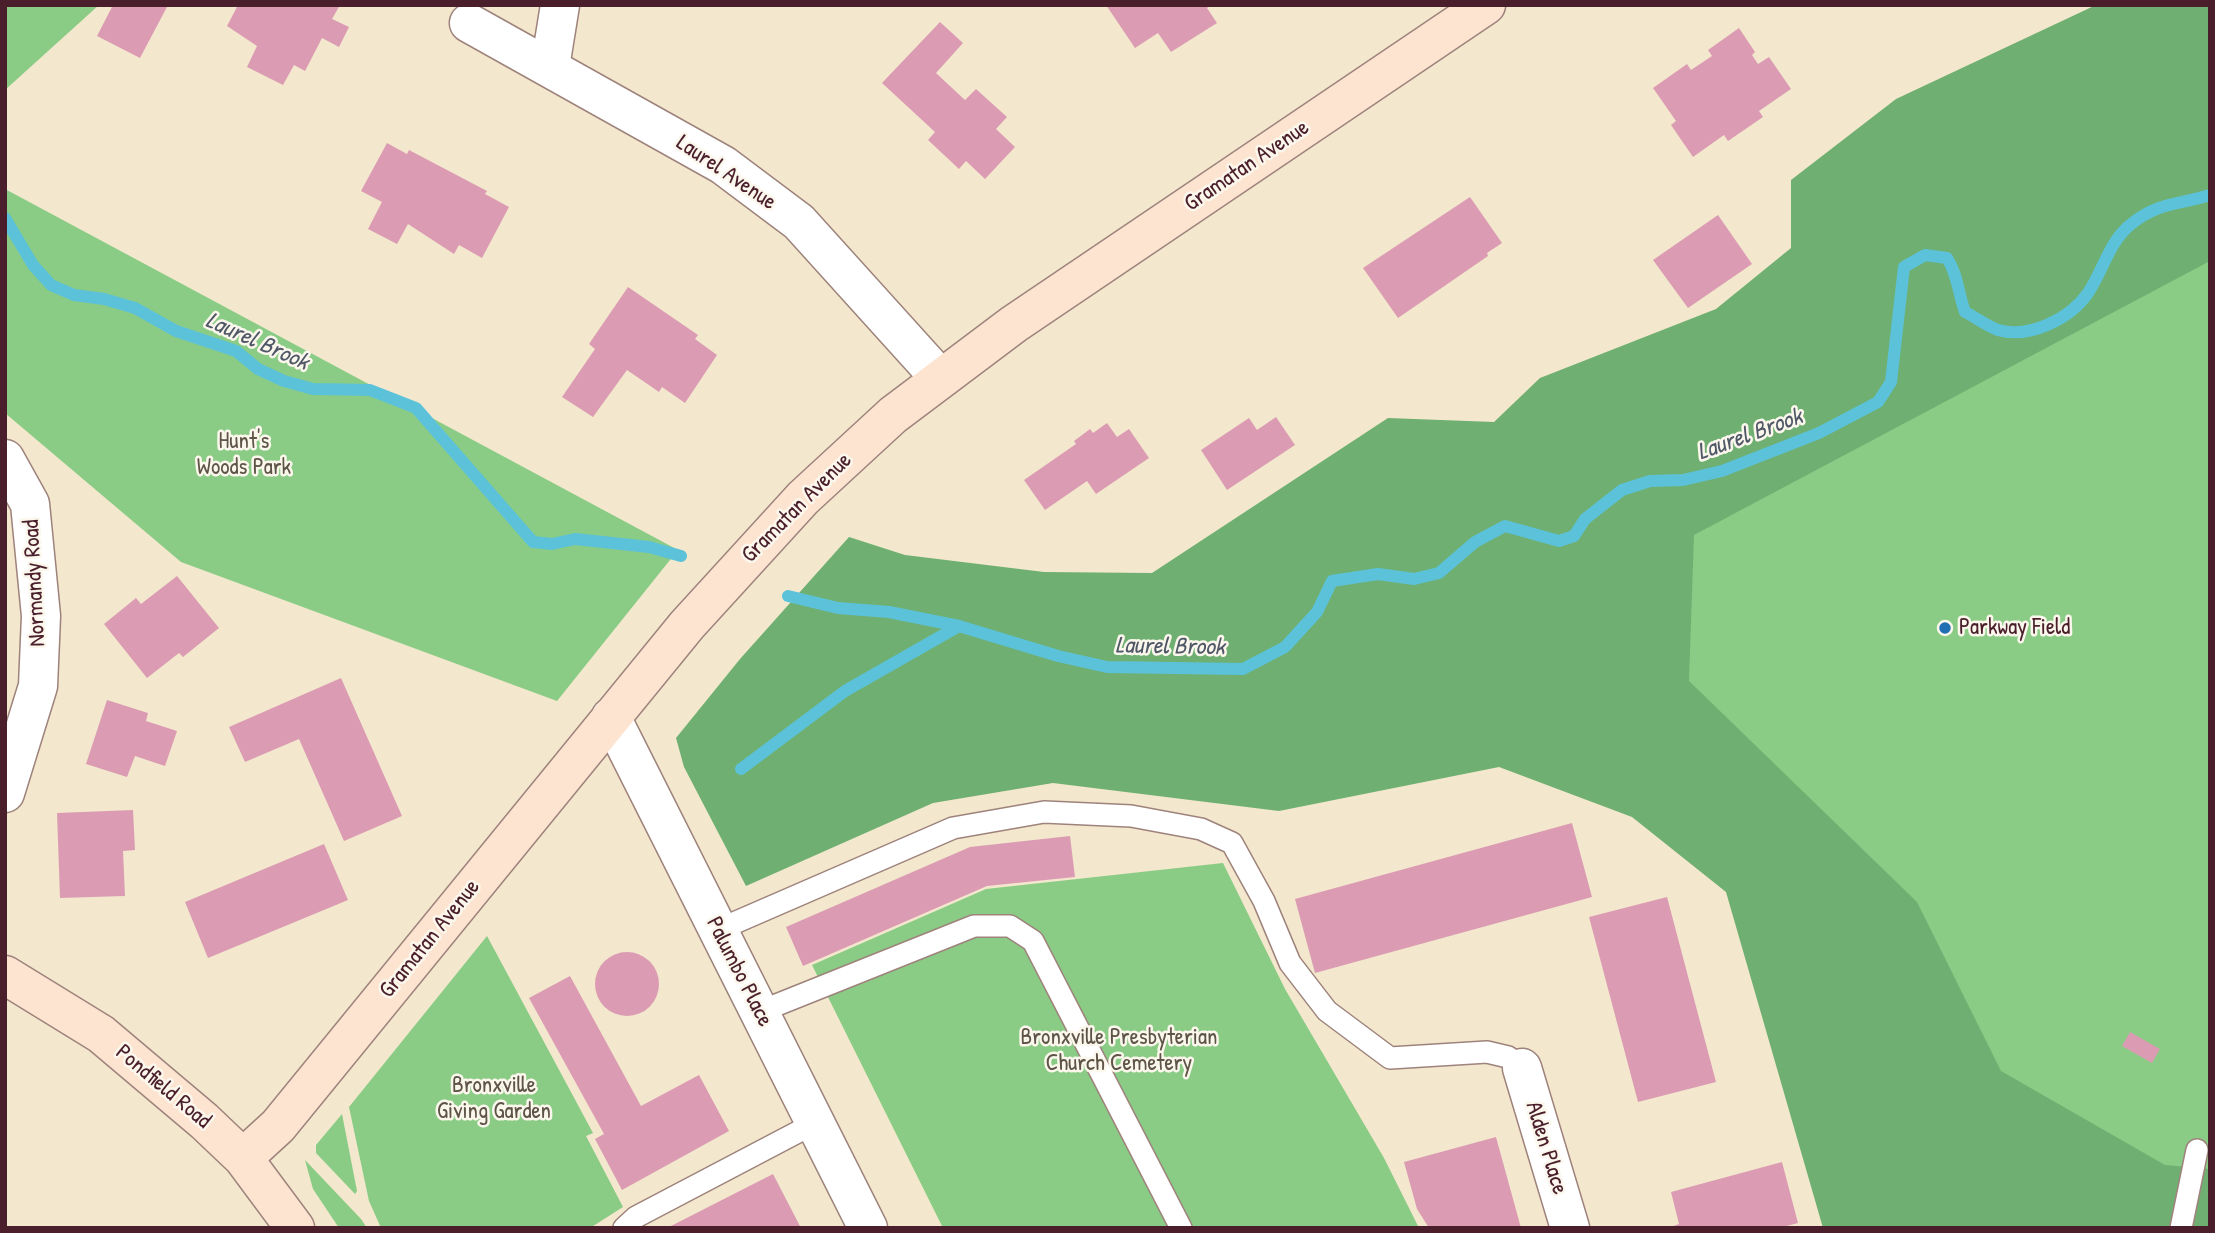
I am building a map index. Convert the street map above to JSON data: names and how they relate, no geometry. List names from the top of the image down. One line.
{"streets":{"street":["Gramatan Avenue","Laurel Avenue","Normandy Road","Palumbo Place","Pondfield Road","Alden Place"]},"crossings":[["Gramatan Avenue","Laurel Avenue"],["Gramatan Avenue","Palumbo Place"],["Gramatan Avenue","Pondfield Road"]],"water":["Laurel Brook"],"parks":["Hunt's Woods Park","Bronxville Presbyterian Church Cemetery","Bronxville Giving Garden"],"places":["Parkway Field"]}
